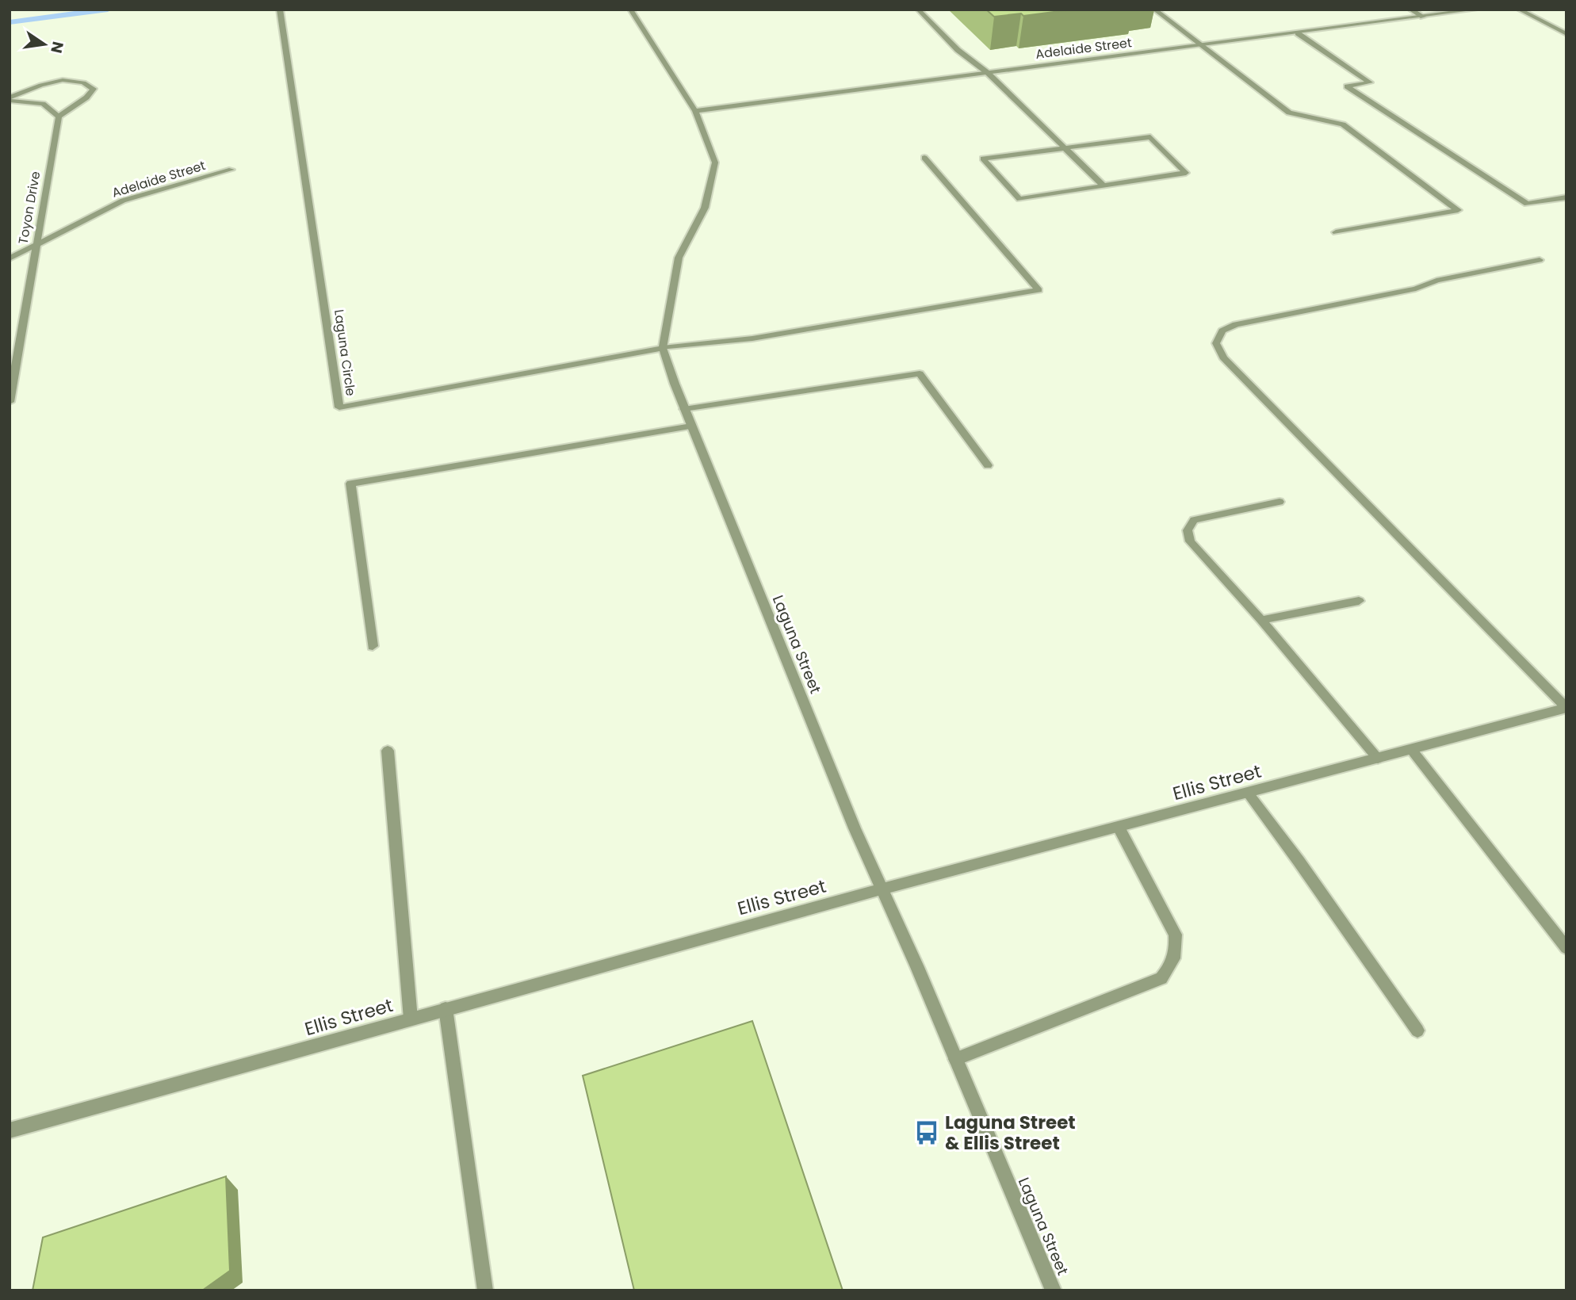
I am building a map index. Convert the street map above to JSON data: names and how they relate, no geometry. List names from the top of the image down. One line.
{"streets":{"street":["Adelaide Street","Toyon Drive","Laguna Circle","Laguna Street","Ellis Street"]},"crossings":[["Adelaide Street","Toyon Drive"],["Adelaide Street","Laguna Street"],["Laguna Circle","Laguna Street"],["Laguna Street","Ellis Street"]],"places":{"bus stop":["Laguna Street & Ellis Street"]},"north":"right"}
